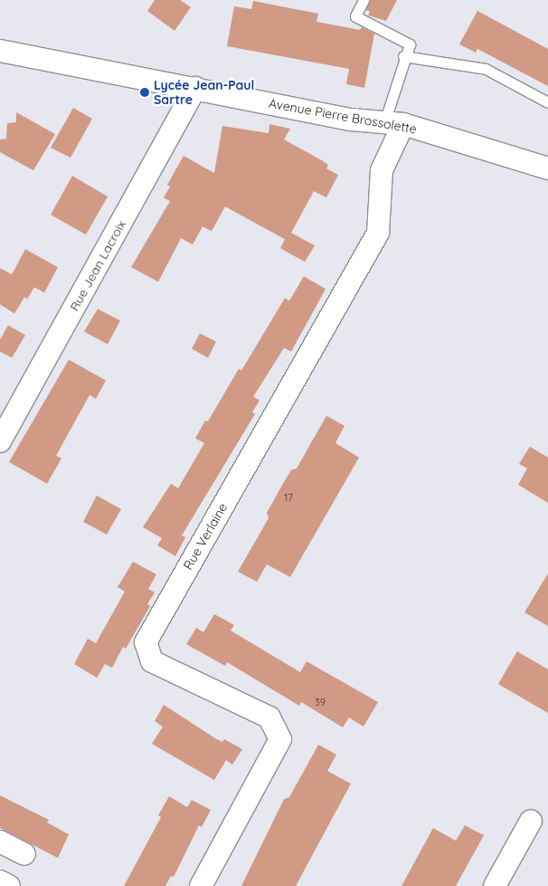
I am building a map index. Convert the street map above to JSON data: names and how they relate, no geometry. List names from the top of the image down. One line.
{"streets":{"street":["Avenue Pierre Brossolette","Rue Jean Lacroix","Rue Verlaine"]},"crossings":[["Avenue Pierre Brossolette","Rue Jean Lacroix"],["Avenue Pierre Brossolette","Rue Verlaine"]],"places":["Lycée Jean-Paul Sartre"],"house_numbers":["17","39"]}
